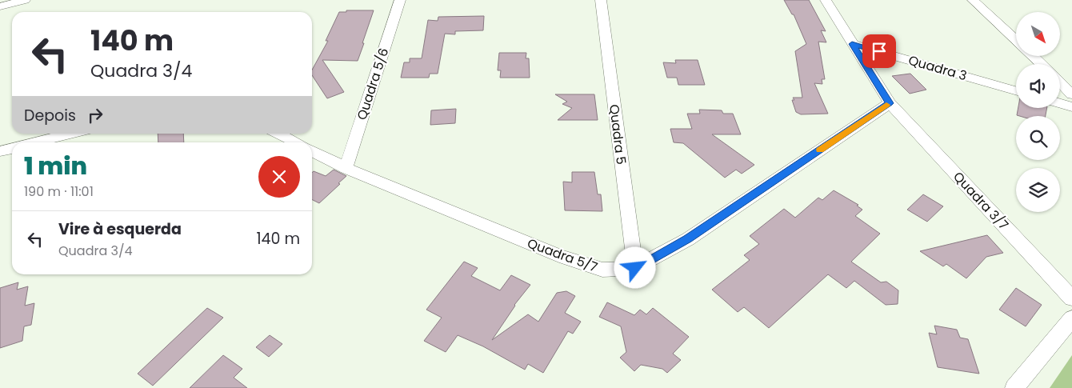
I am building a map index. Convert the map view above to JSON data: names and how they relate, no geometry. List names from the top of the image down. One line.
{"streets":{"street":["Quadra 3","Quadra 5/6","Quadra 5","Quadra 3/7","Quadra 5/7"]},"crossings":[["Quadra 3","Quadra 3/7"],["Quadra 5/6","Quadra 5/7"],["Quadra 5","Quadra 5/7"],["Quadra 3/7","Quadra 5/7"]],"north":"bottom right","page":{"turn":["140 m","Quadra 3/4"],"then":"Depois","heading":["1 min","190 m · 11:01"],"list":[{"name":"Vire à esquerda","note":"Quadra 3/4","value":"140 m"}]}}
